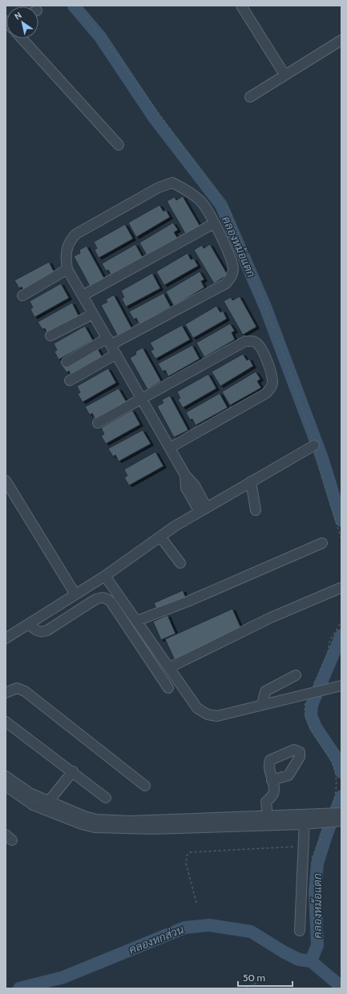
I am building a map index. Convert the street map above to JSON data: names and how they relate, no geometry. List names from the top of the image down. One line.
{"water":["คลองหม้อแตก","คลองหกส่วน"],"scale_bar":"50 m","north":"top left"}
